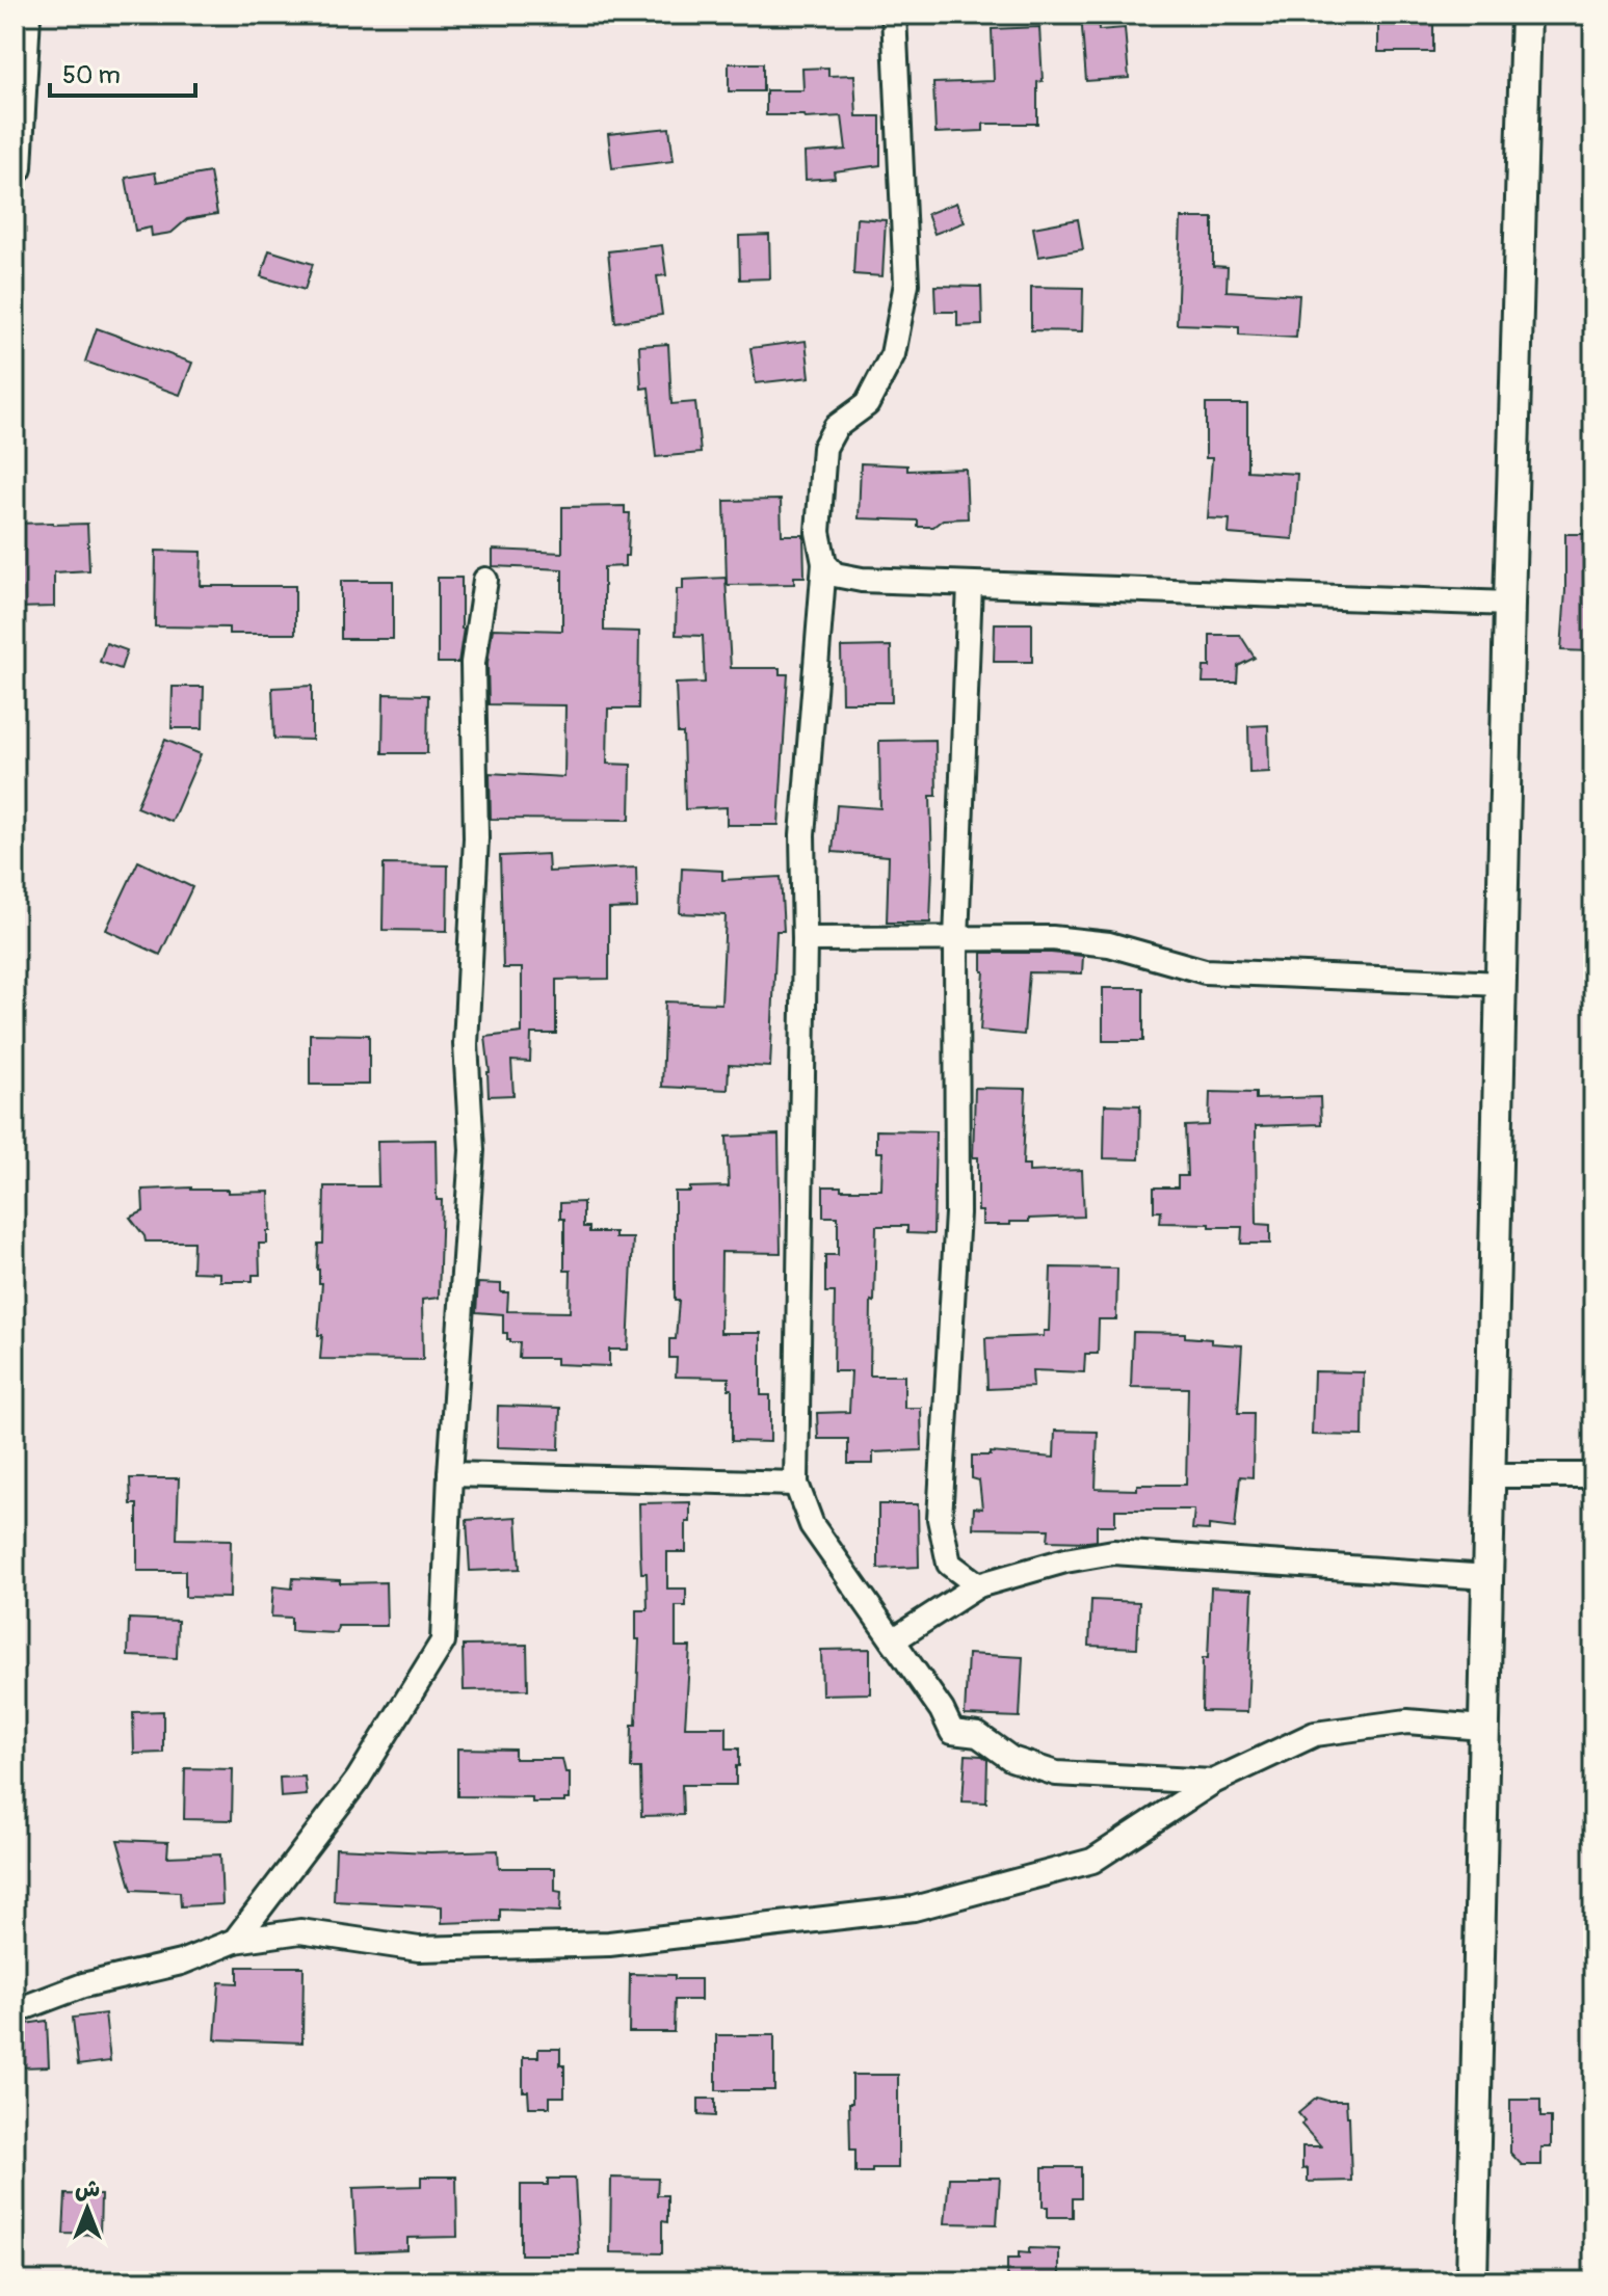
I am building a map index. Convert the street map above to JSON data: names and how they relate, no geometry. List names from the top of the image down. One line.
{"scale_bar":"50 m","north":"top"}
